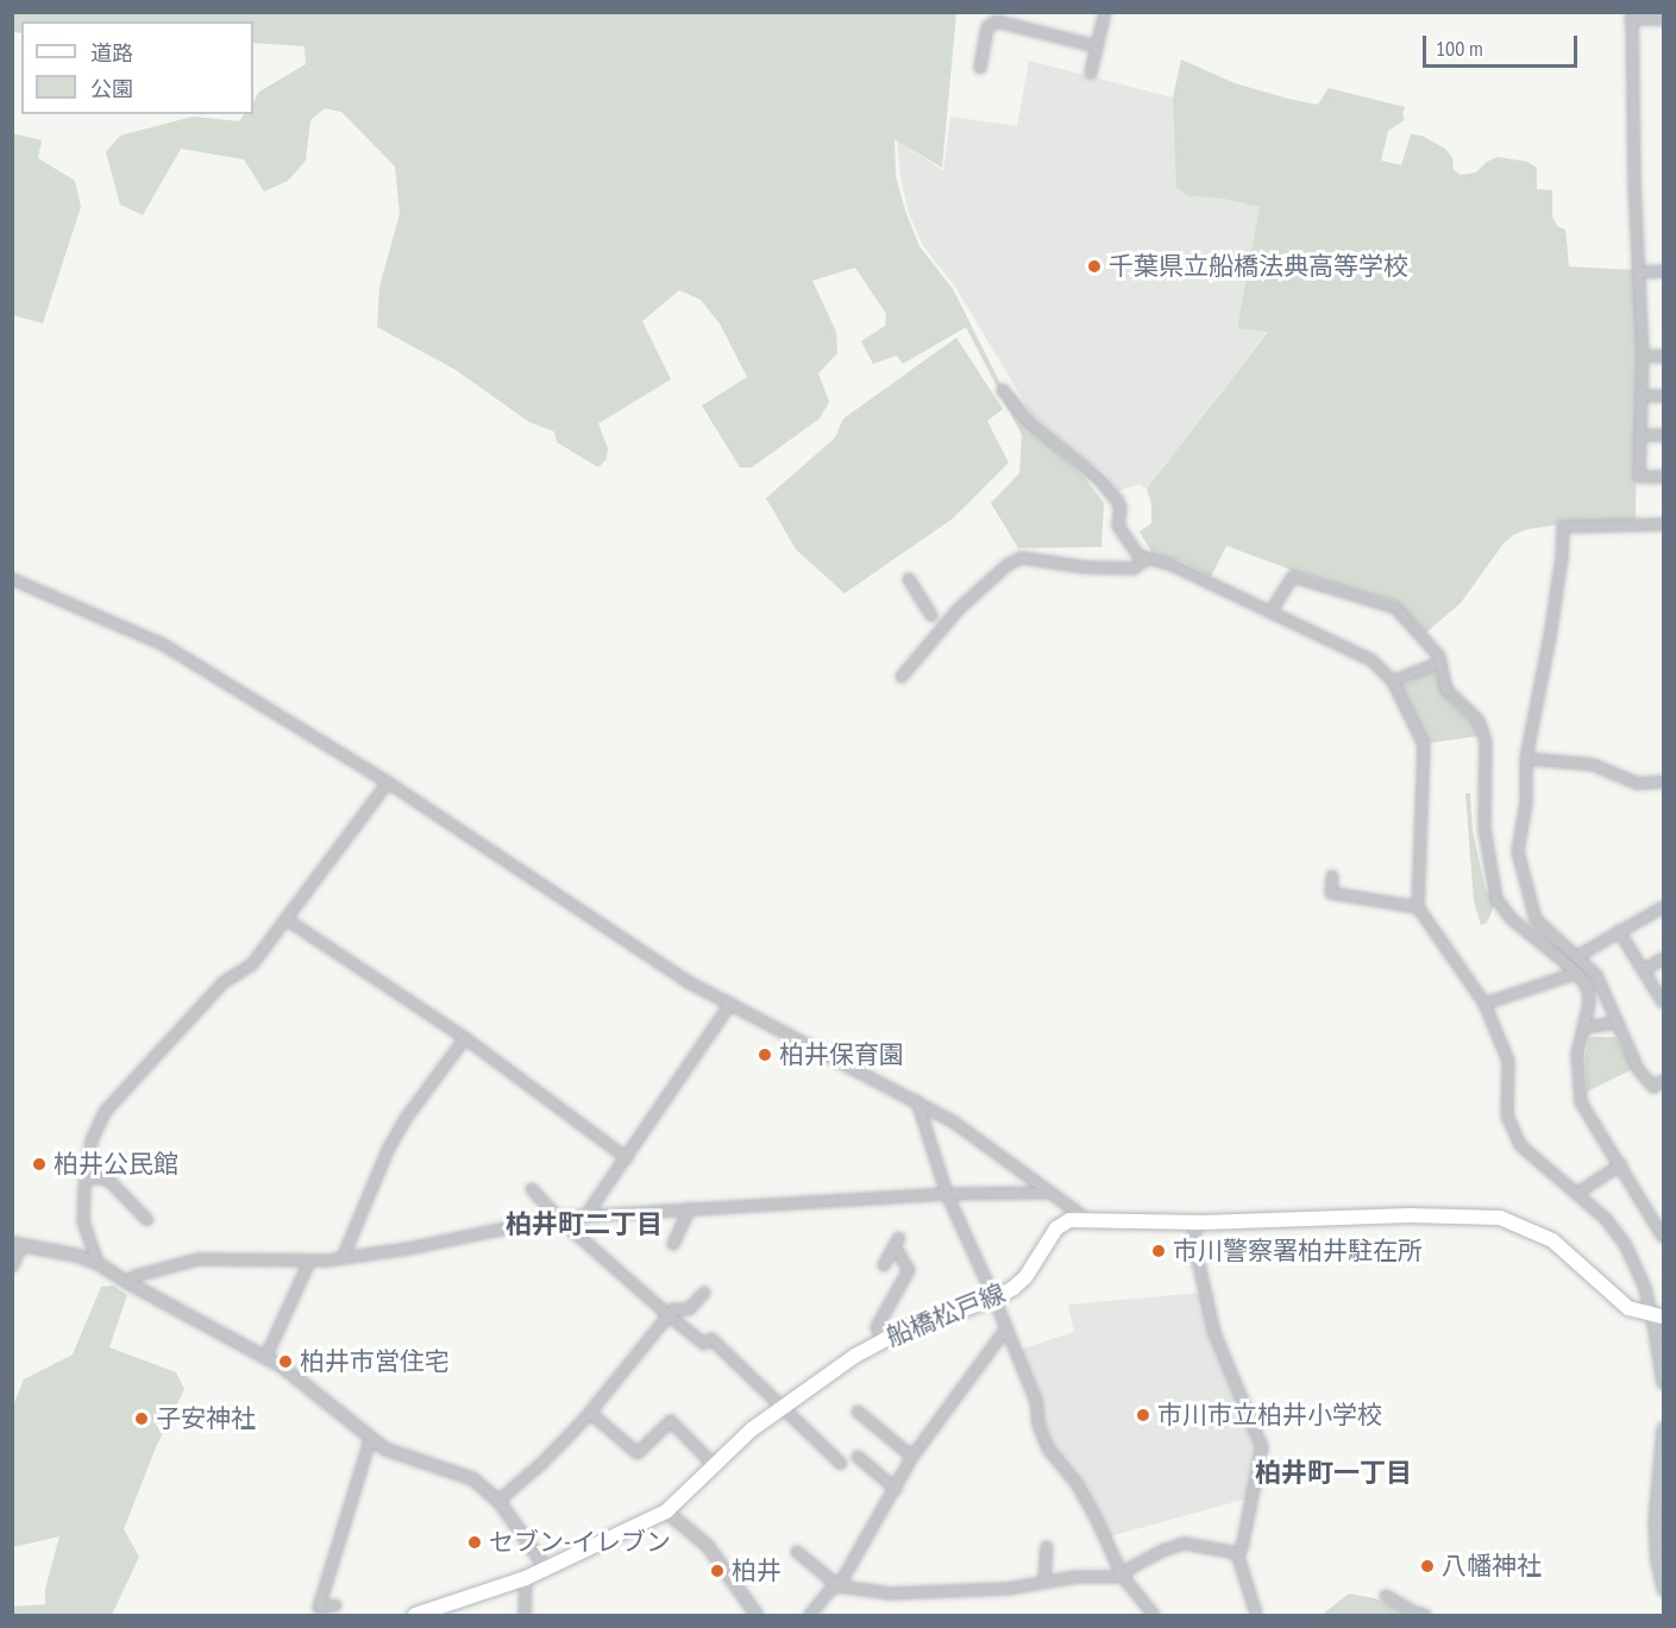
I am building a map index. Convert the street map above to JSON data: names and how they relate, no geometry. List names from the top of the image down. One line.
{"streets":{"main road":["船橋松戸線"]},"districts":["柏井町二丁目","柏井町一丁目"],"places":["千葉県立船橋法典高等学校","柏井保育園","柏井公民館","市川警察署柏井駐在所","柏井市営住宅","市川市立柏井小学校","子安神社","セブン-イレブン","八幡神社","柏井"],"legend":["道路","公園"],"scale_bar":"100 m"}
